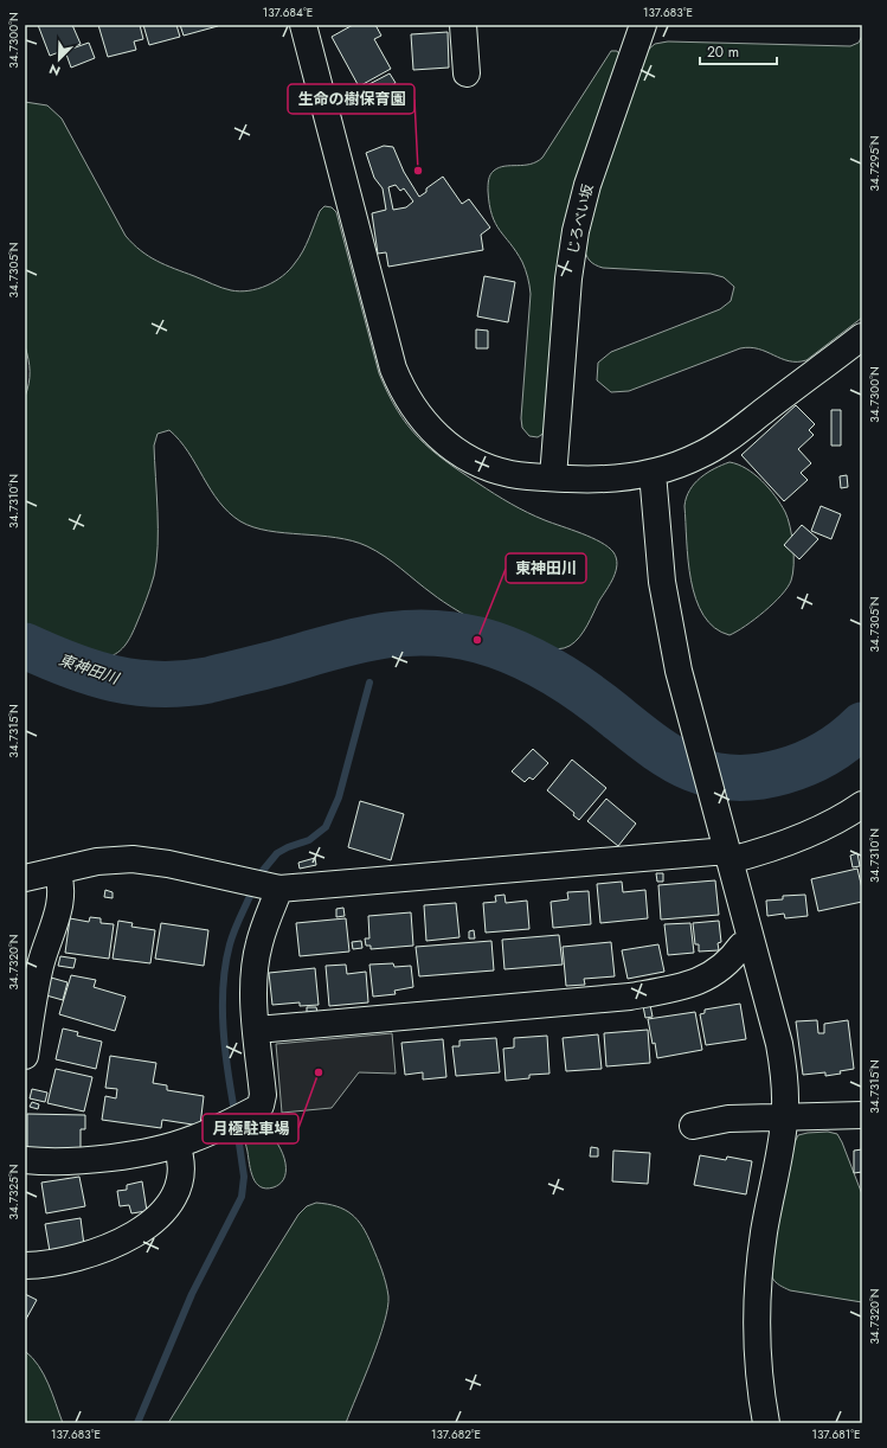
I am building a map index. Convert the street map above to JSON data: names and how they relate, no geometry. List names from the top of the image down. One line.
{"streets":{"street":["じろべい坂"]},"water":["東神田川"],"places":["生命の樹保育園","東神田川","月極駐車場"],"scale_bar":"20 m","north":"bottom left","coordinates":["137.684°E","137.683°E","34.7300°N","34.7295°N","34.7305°N","34.7310°N","34.7315°N","34.7320°N","34.7325°N","137.682°E","137.681°E"]}
